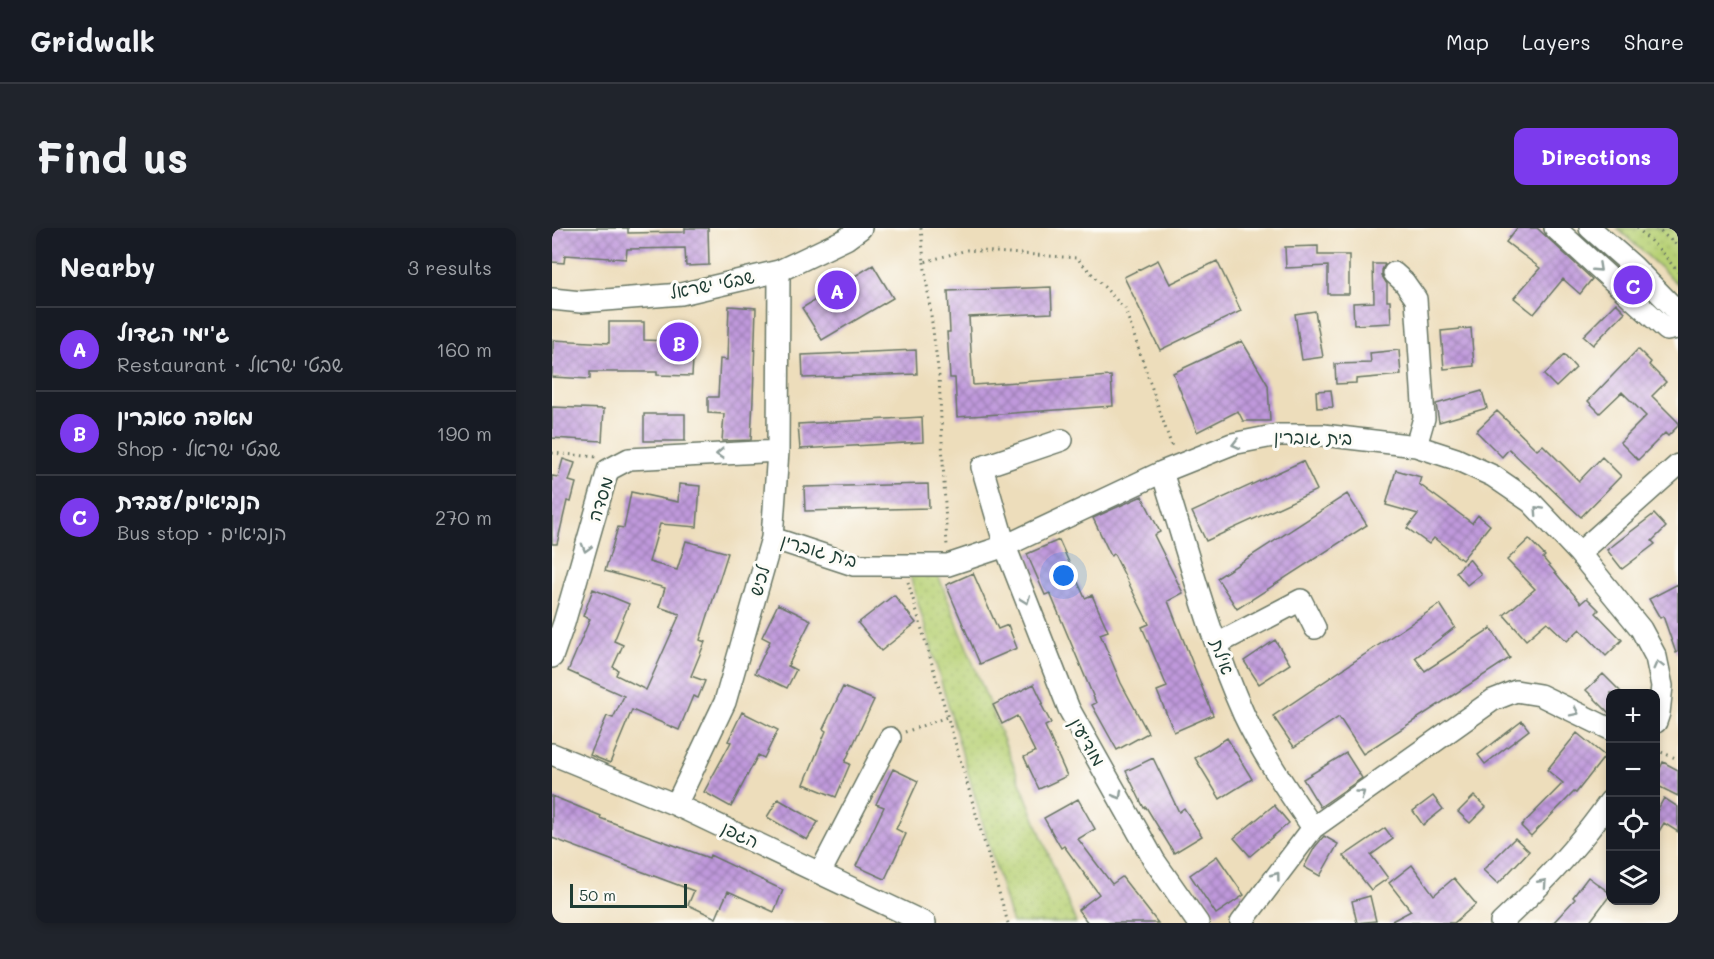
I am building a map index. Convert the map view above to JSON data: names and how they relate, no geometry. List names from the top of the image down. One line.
{"streets":{"street":["שבטי ישראל","בית גוברין","מסדה","לכיש","אילת","מודיעין","הגפן"]},"crossings":[["שבטי ישראל","לכיש"],["בית גוברין","לכיש"],["בית גוברין","אילת"],["בית גוברין","מודיעין"],["מסדה","לכיש"],["לכיש","הגפן"]],"one_way":["בית גוברין","מסדה","מודיעין"],"scale_bar":"50 m","page":{"header":"Gridwalk","nav":["Map","Layers","Share"],"buttons":"Directions","title":"Find us","heading":["Nearby","3 results"],"pins":["C","A","B"],"list":[{"mark":"A","name":"ג'ימי הגדול","note":"Restaurant · שבטי ישראל","value":"160 m"},{"mark":"B","name":"מאפה סאברין","note":"Shop · שבטי ישראל","value":"190 m"},{"mark":"C","name":"הנביאים/עבדת","note":"Bus stop · הנביאים","value":"270 m"}],"map_buttons":["+","−"],"scale":"50 m"}}
